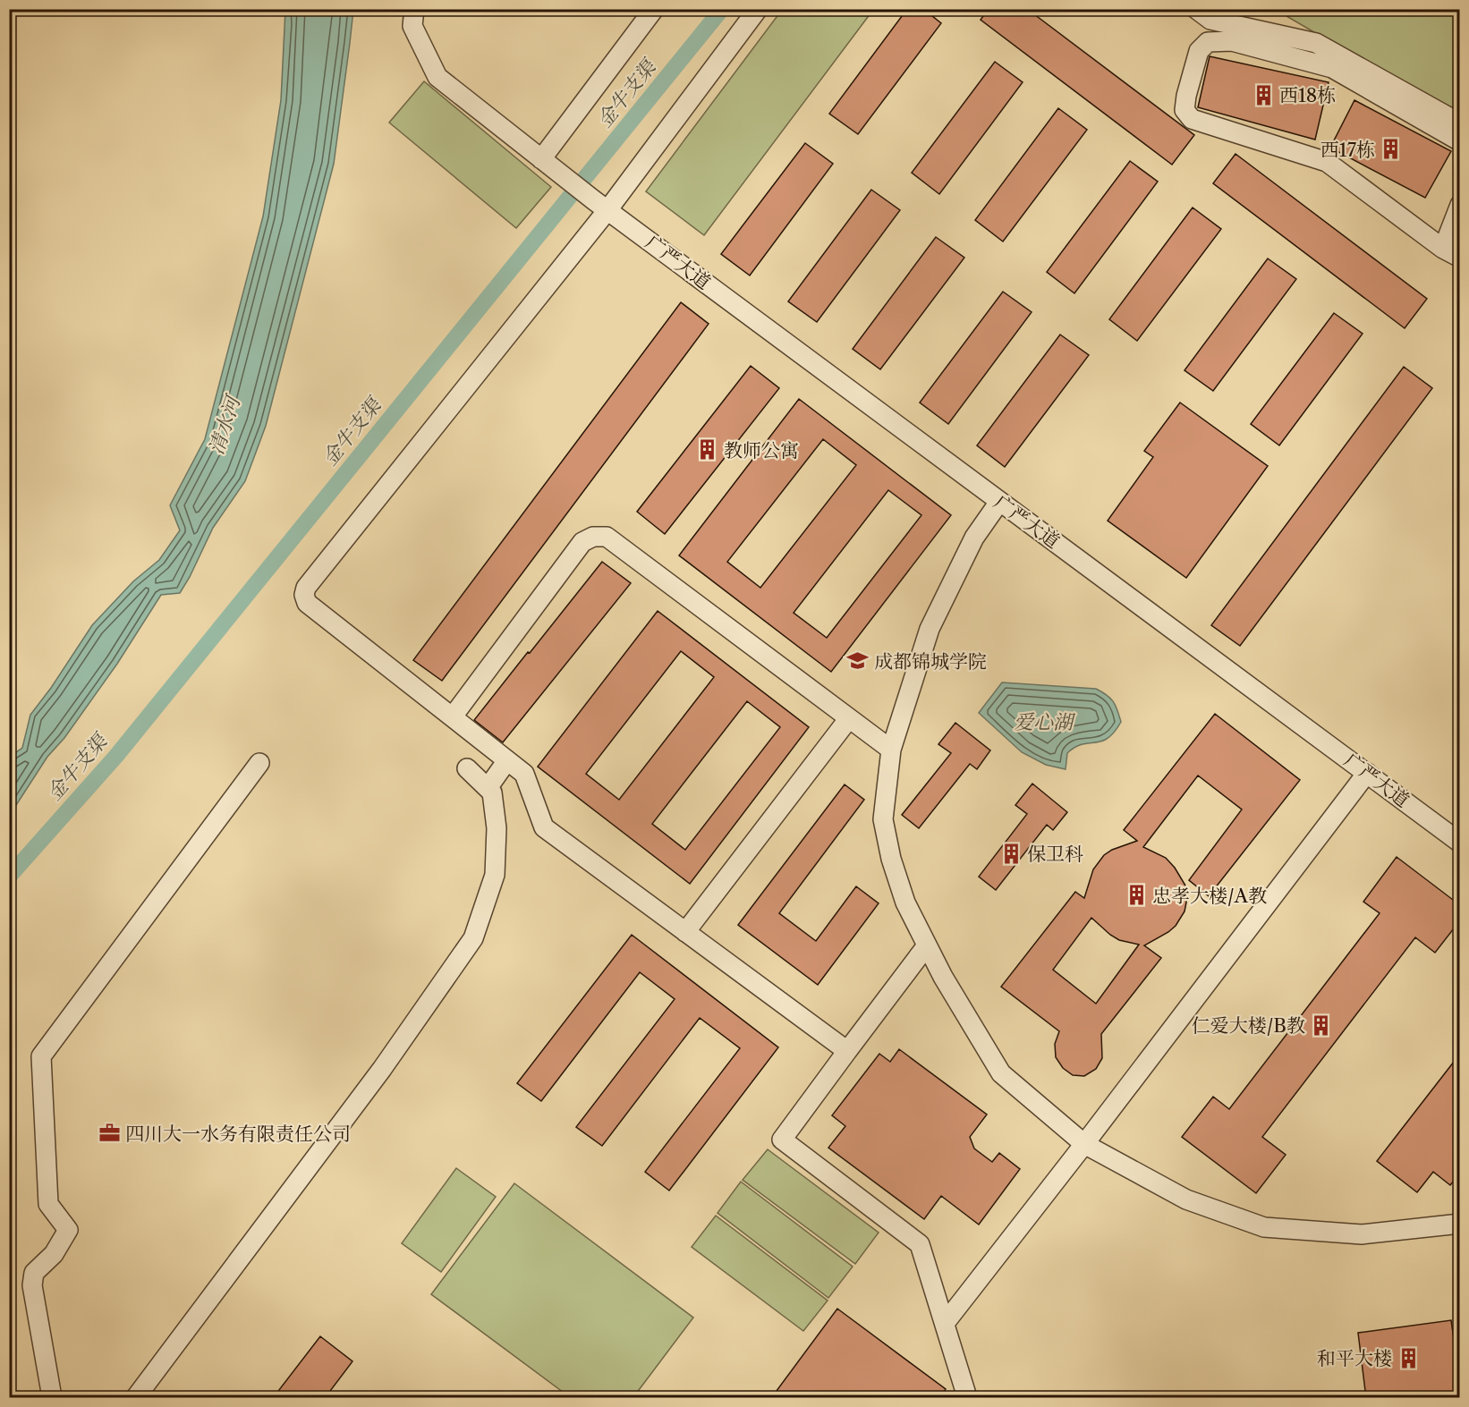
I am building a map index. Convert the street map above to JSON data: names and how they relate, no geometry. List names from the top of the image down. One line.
{"streets":{"street":["广严大道"]},"water":["金牛支渠","清水河","爱心湖"],"places":{"building":["西18栋","西17栋","教师公寓","保卫科","忠孝大楼/A教","仁爱大楼/B教","和平大楼"],"school or university":["成都锦城学院"],"office":["四川大一水务有限责任公司"]}}
